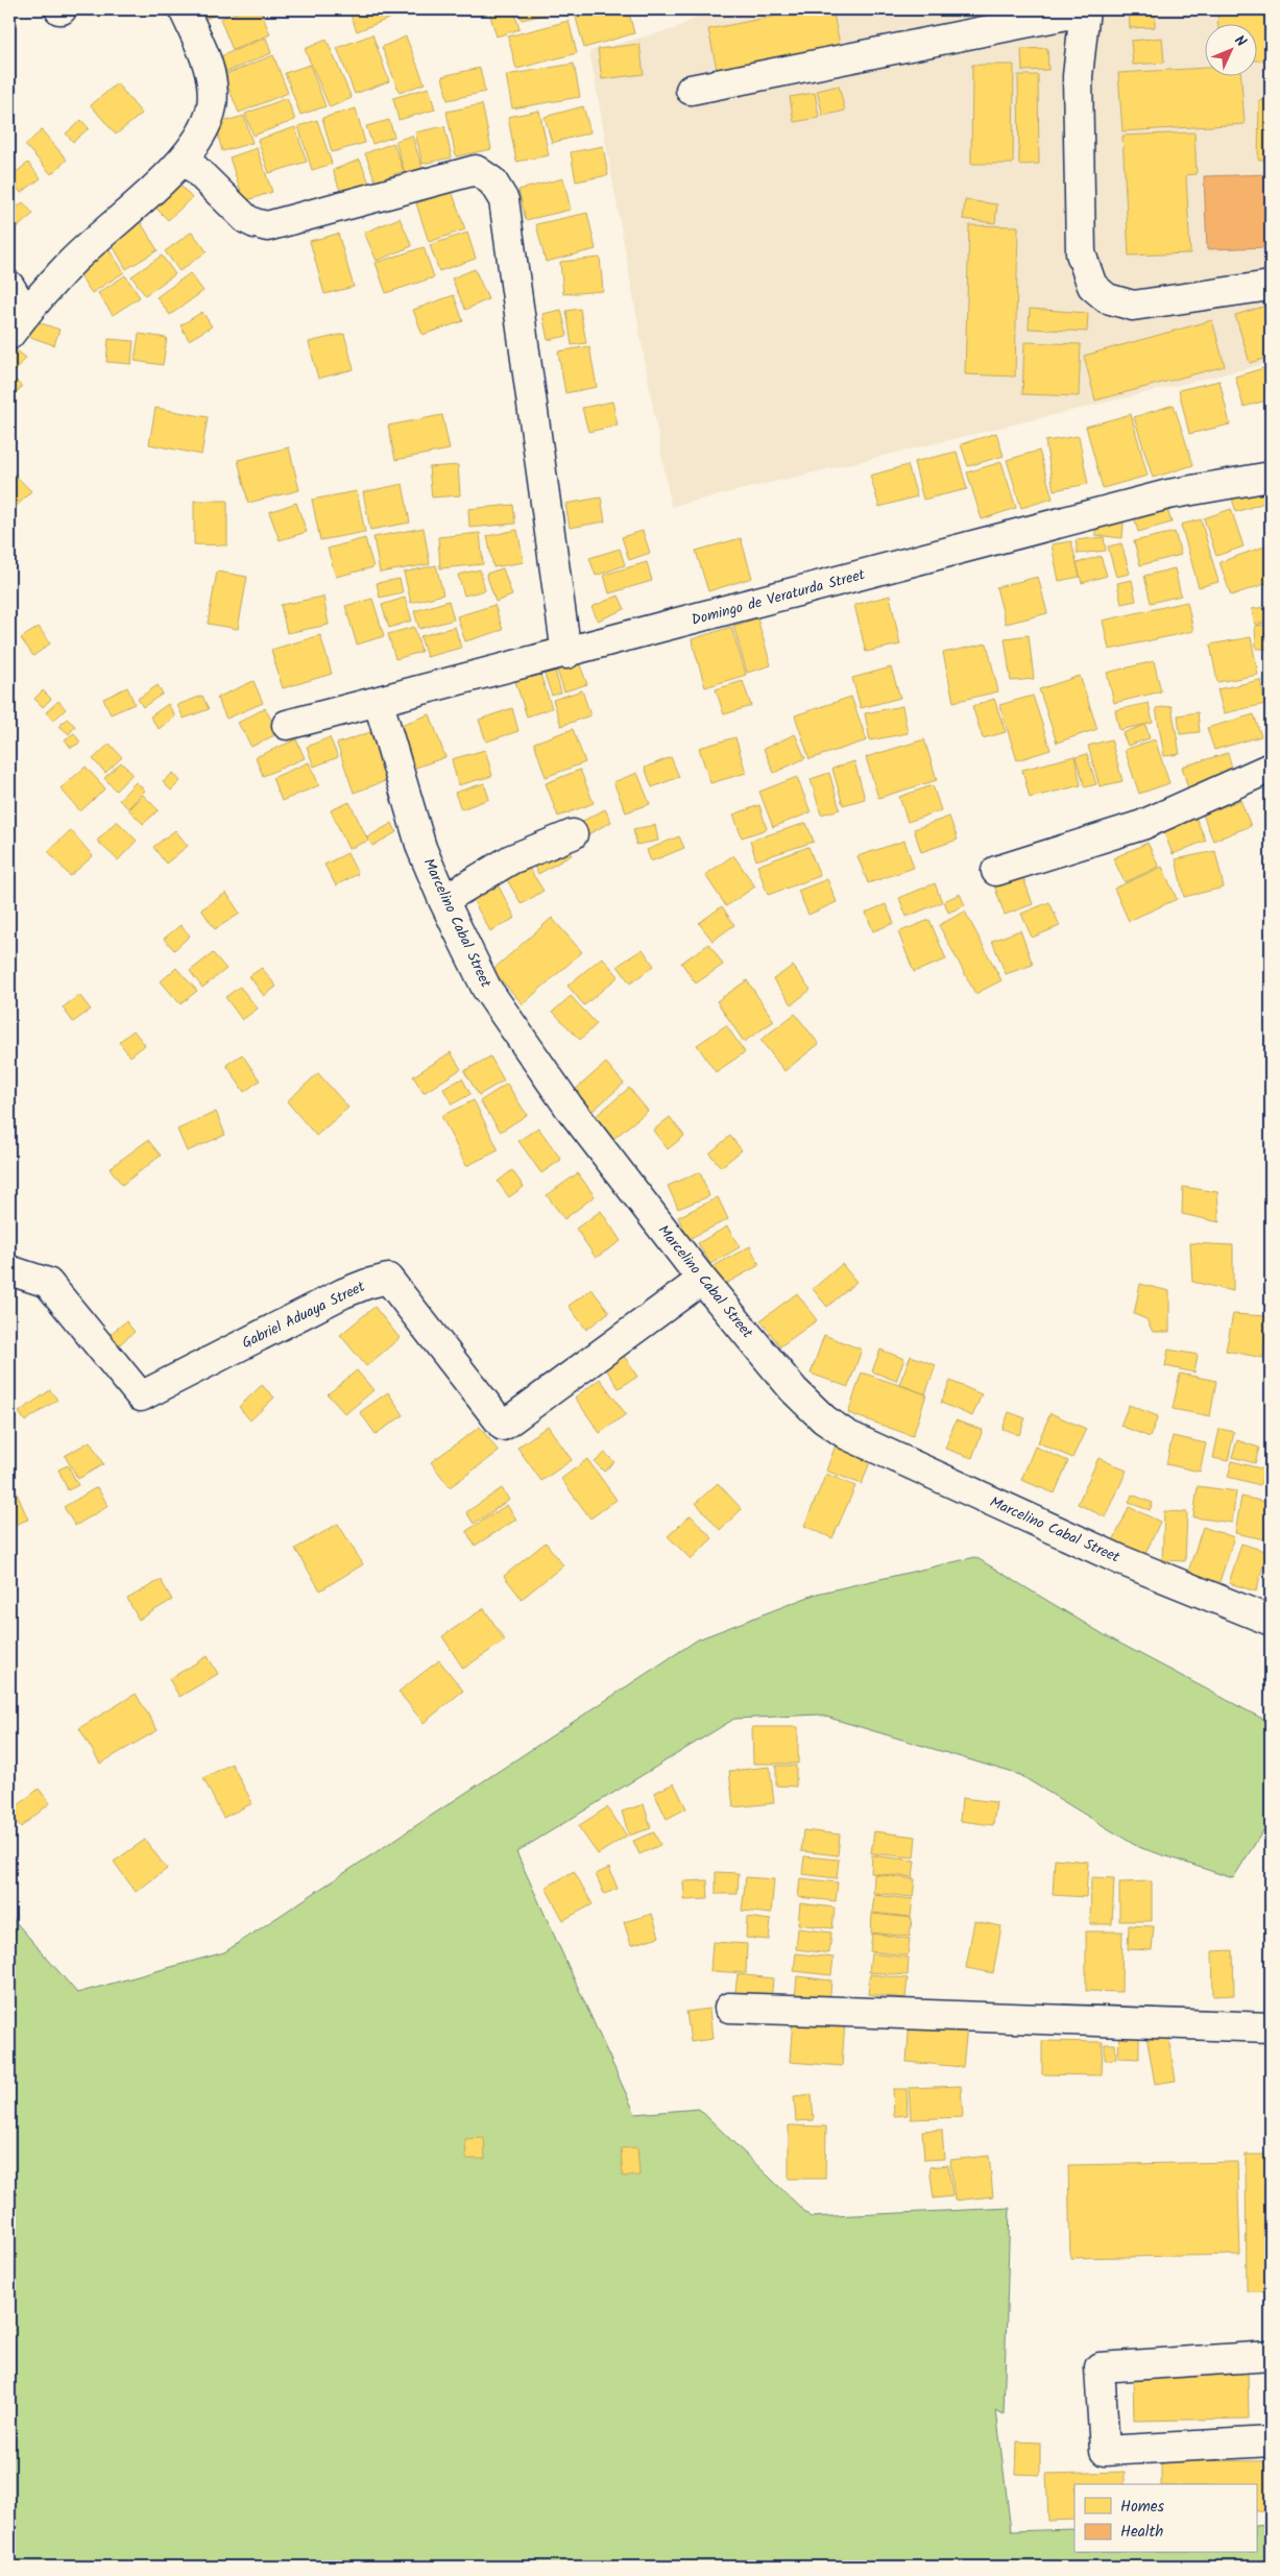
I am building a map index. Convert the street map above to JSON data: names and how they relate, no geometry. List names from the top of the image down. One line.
{"streets":{"street":["Domingo de Veraturda Street","Marcelino Cabal Street","Gabriel Aduaya Street"]},"crossings":[["Domingo de Veraturda Street","Marcelino Cabal Street"],["Marcelino Cabal Street","Gabriel Aduaya Street"]],"legend":["Homes","Health"],"north":"top right"}
